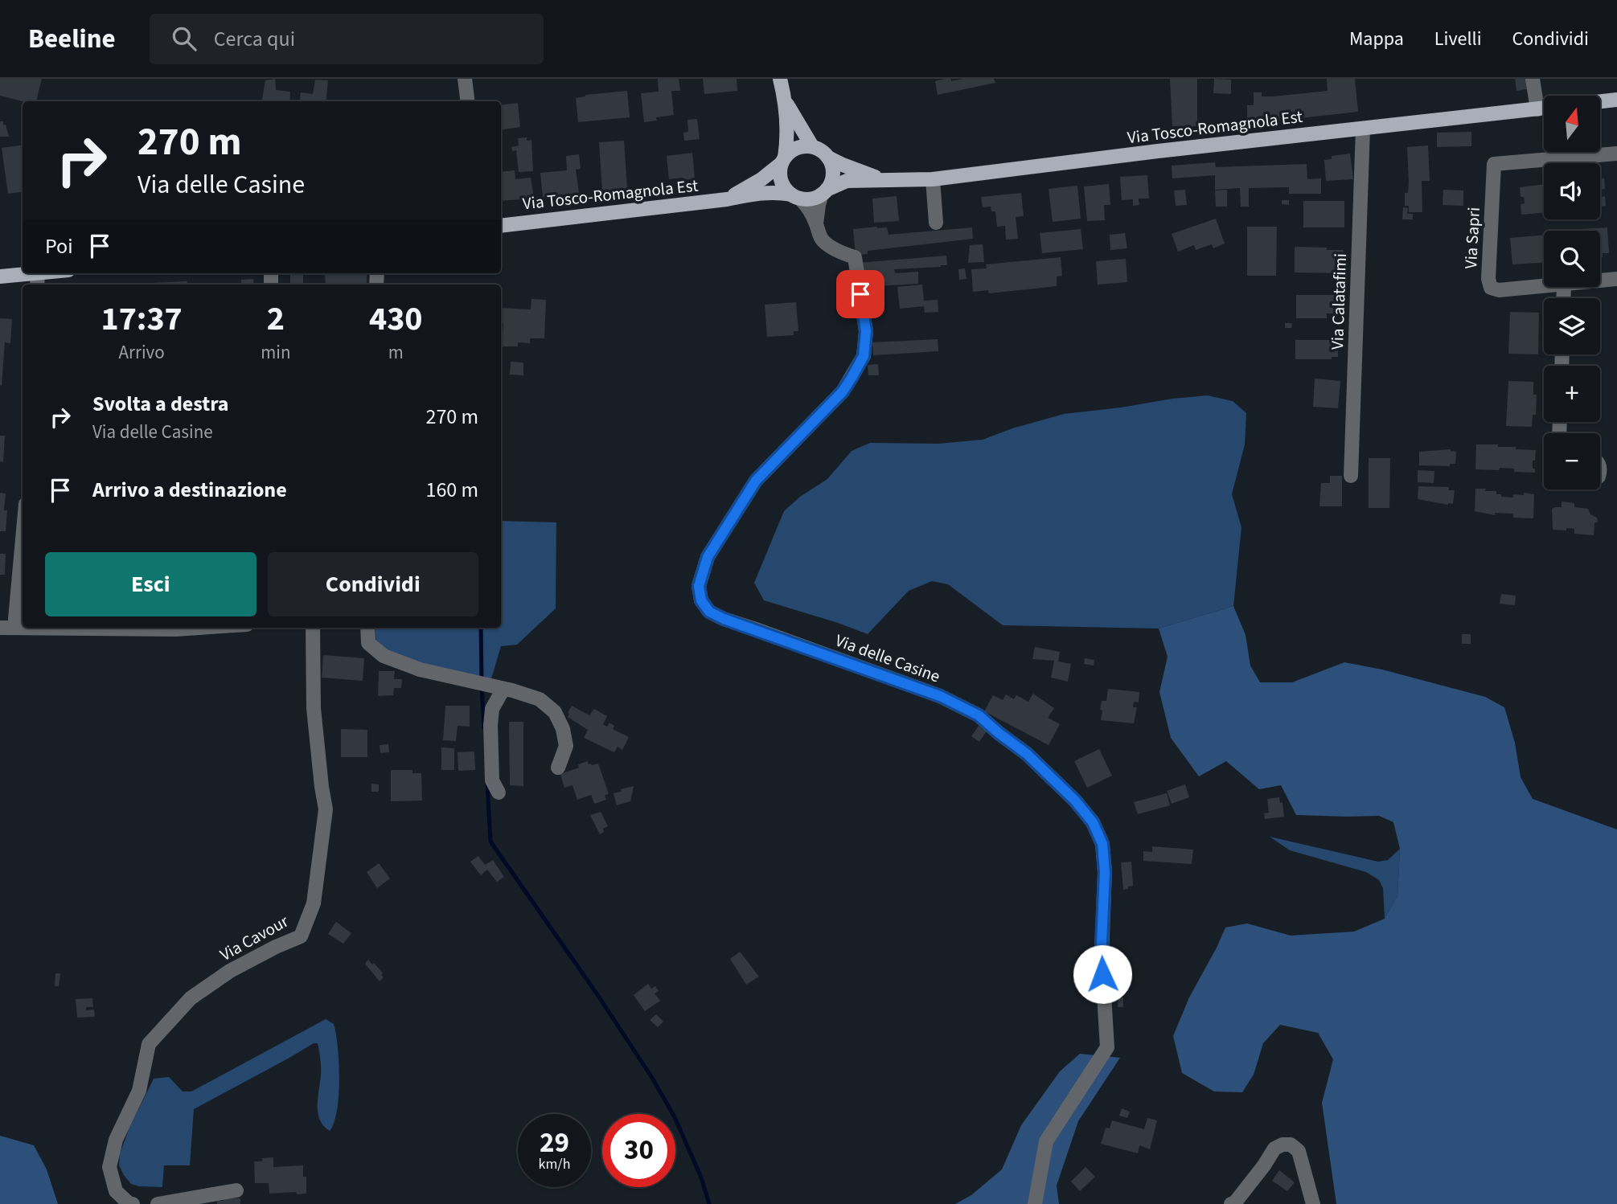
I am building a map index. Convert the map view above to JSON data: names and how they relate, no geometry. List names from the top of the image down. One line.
{"streets":{"main road":["Via Tosco-Romagnola Est"],"street":["Via Sapri","Via Calatafimi","Via delle Casine","Via Cavour"]},"crossings":[["Via Tosco-Romagnola Est","Via Calatafimi"]],"north":"top","page":{"header":"Beeline","search":"Cerca qui","nav":["Mappa","Livelli","Condividi"],"map_buttons":["+","−"],"turn":["270 m","Via delle Casine"],"then":"Poi","eta":["17:37","Arrivo","2","min","430","m"],"list":[{"name":"Svolta a destra","note":"Via delle Casine","value":"270 m"},{"name":"Arrivo a destinazione","value":"160 m"}],"buttons":["Esci","Condividi"],"speed":"29 km/h","limit":"30"}}
